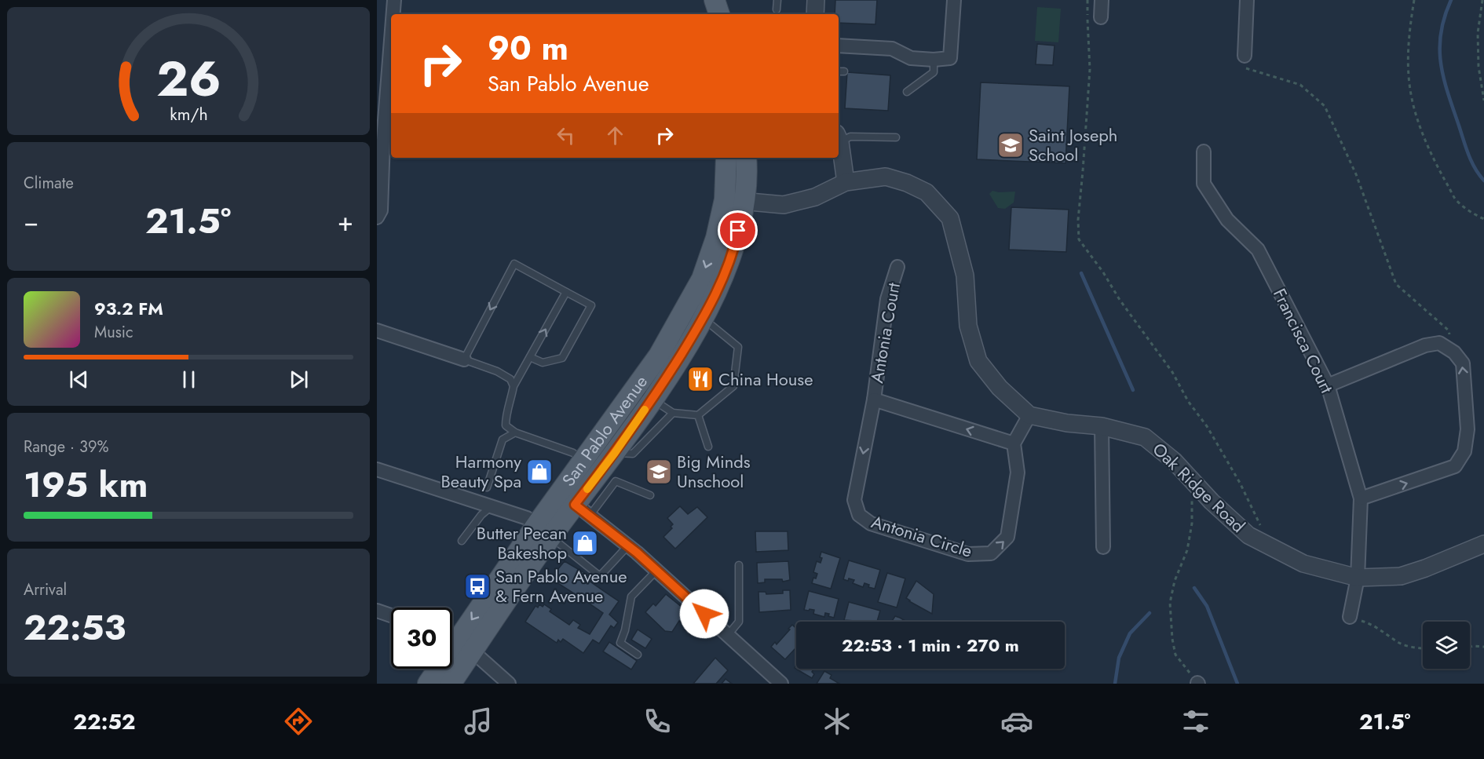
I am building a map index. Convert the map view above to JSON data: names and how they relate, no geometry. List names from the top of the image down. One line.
{"streets":{"main road":["San Pablo Avenue"],"street":["Antonia Court","Francisca Court","Oak Ridge Road","Antonia Circle"]},"crossings":[["Antonia Court","Antonia Circle"],["Francisca Court","Oak Ridge Road"]],"places":{"school or university":["Saint Joseph School","Big Minds Unschool"],"restaurant":["China House"],"shop":["Harmony Beauty Spa","Butter Pecan Bakeshop"],"bus stop":["San Pablo Avenue & Fern Avenue"]},"page":{"turn":["90 m","San Pablo Avenue"],"tile":["Climate",["Range · 39%","195 km"],["Arrival","22:53"]],"heat":["−","21.5°","+"],"song":["93.2 FM","Music"],"limit":"30","trip":"22:53 · 1 min · 270 m","tabs":["22:52","21.5°"],"gauge":["26","km/h"]}}
